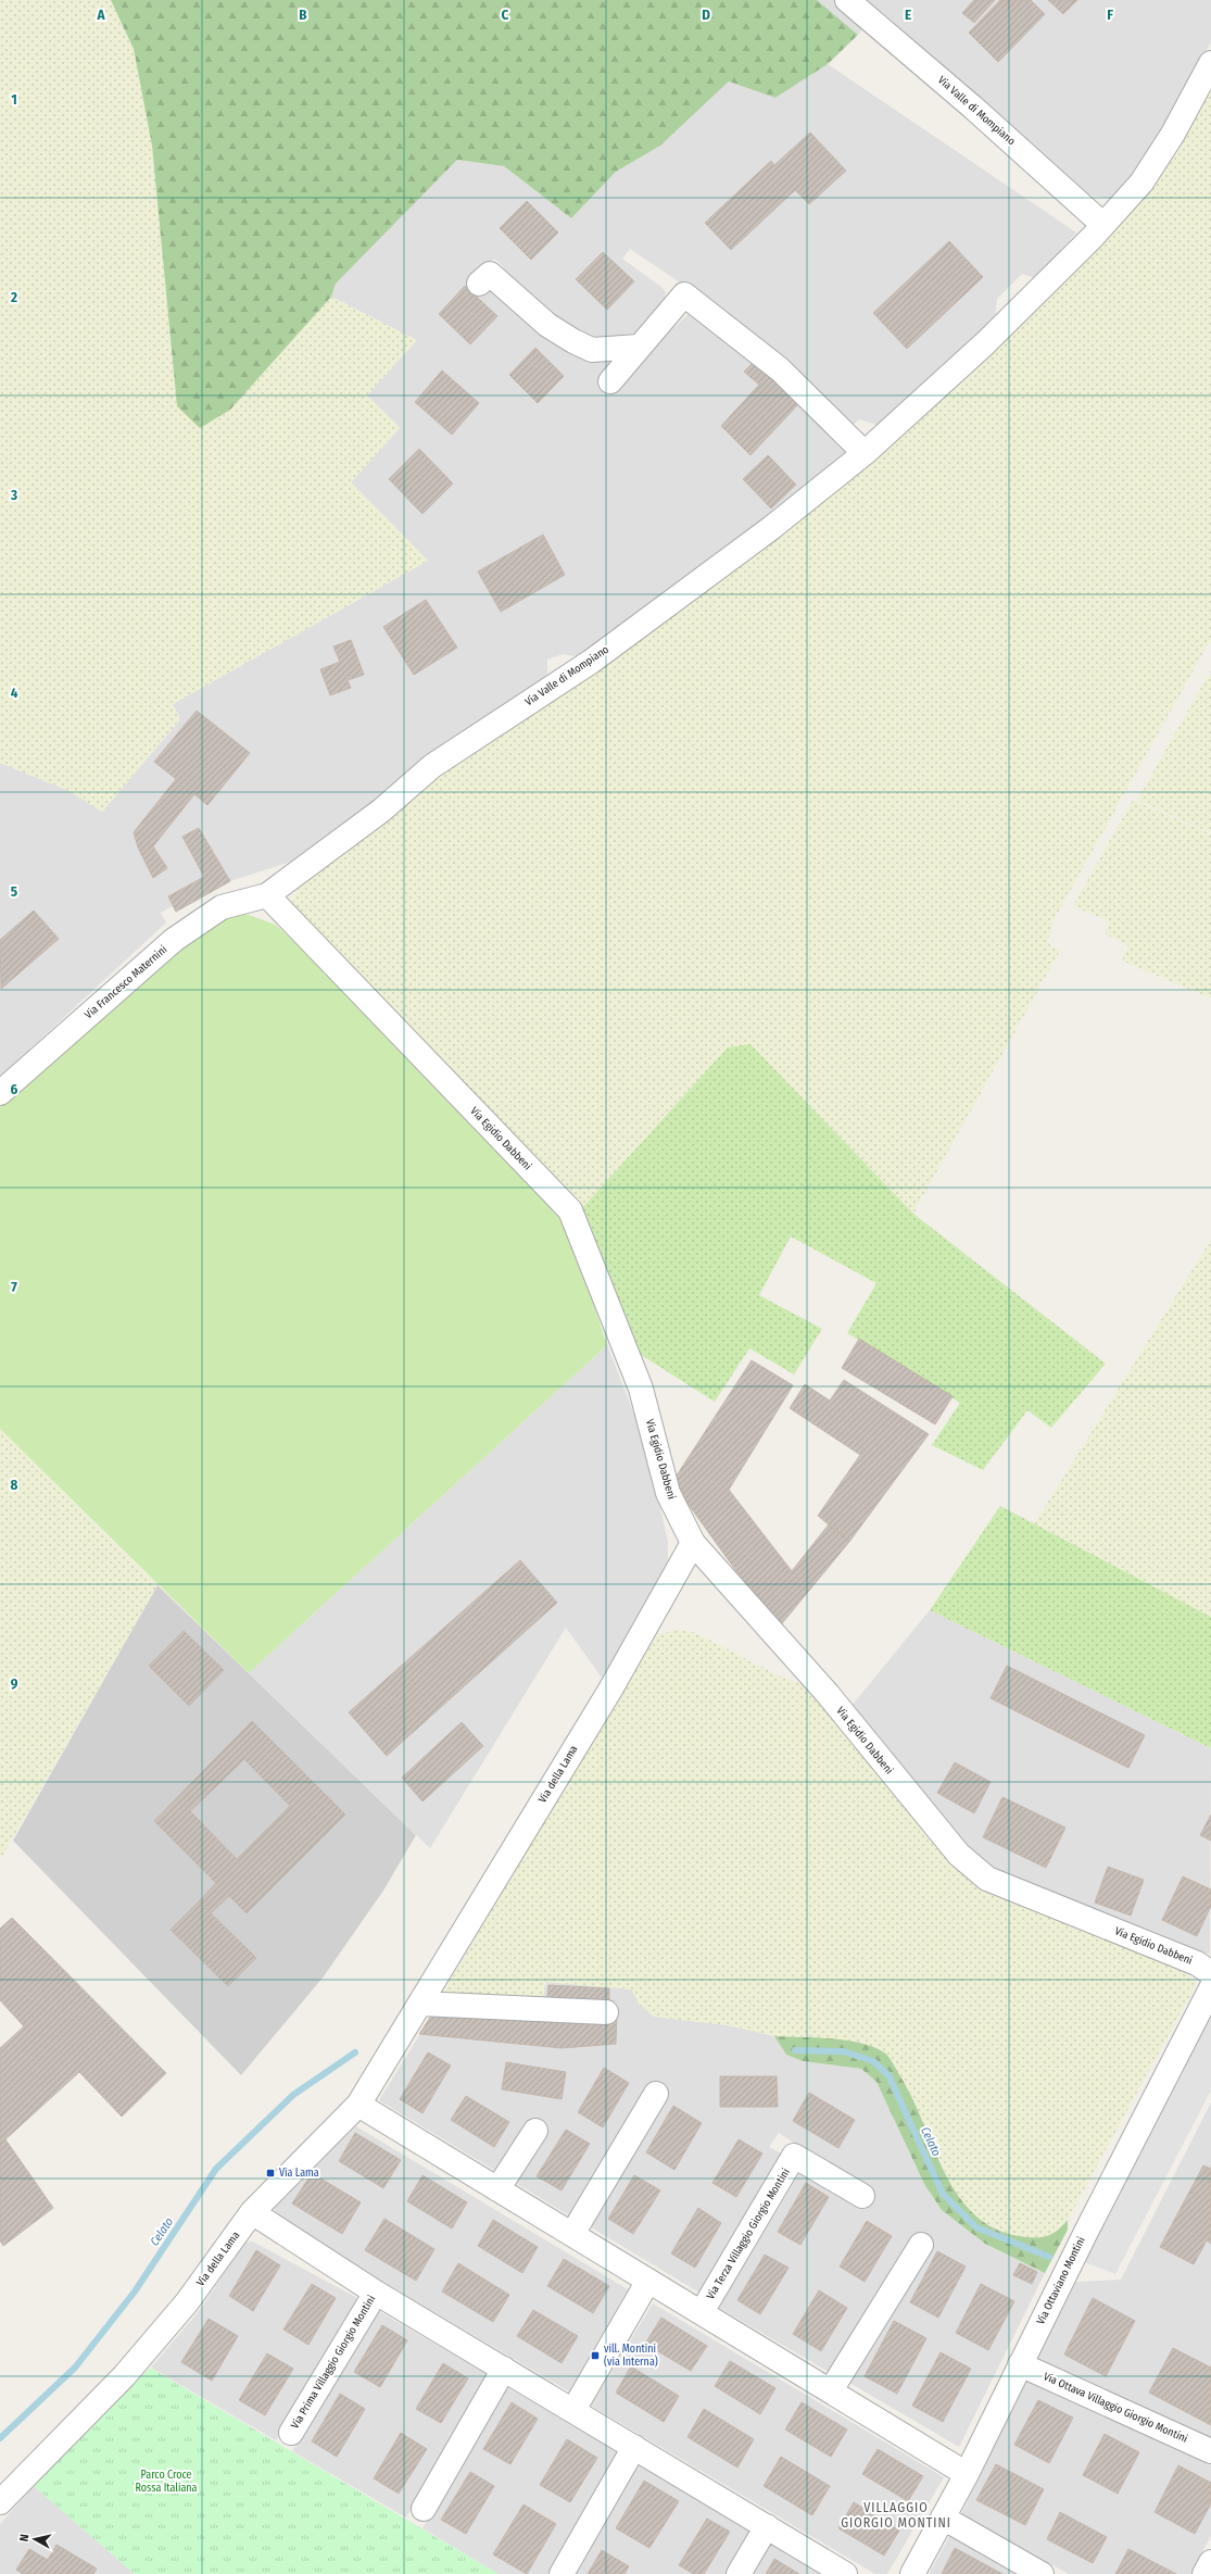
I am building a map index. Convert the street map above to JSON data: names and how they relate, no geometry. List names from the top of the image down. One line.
{"streets":{"street":["Via Valle di Mompiano","Via Francesco Maternini","Via Egidio Dabbeni","Via della Lama","Via Terza Villaggio Giorgio Montini","Via Ottaviano Montini","Via Prima Villaggio Giorgio Montini","Via Ottava Villaggio Giorgio Montini"]},"crossings":[["Via Valle di Mompiano","Via Francesco Maternini"],["Via Valle di Mompiano","Via Egidio Dabbeni"],["Via Francesco Maternini","Via Egidio Dabbeni"],["Via Egidio Dabbeni","Via della Lama"],["Via della Lama","Via Prima Villaggio Giorgio Montini"],["Via Ottaviano Montini","Via Ottava Villaggio Giorgio Montini"]],"districts":["VILLAGGIO GIORGIO MONTINI"],"water":["Celato"],"parks":["Parco Croce Rossa Italiana"],"places":{"transit":["Via Lama","vill. Montini (via Interna)"]},"north":"left","grid":{"columns":["A","B","C","D","E","F"],"rows":["1","2","3","4","5","6","7","8","9"]}}
